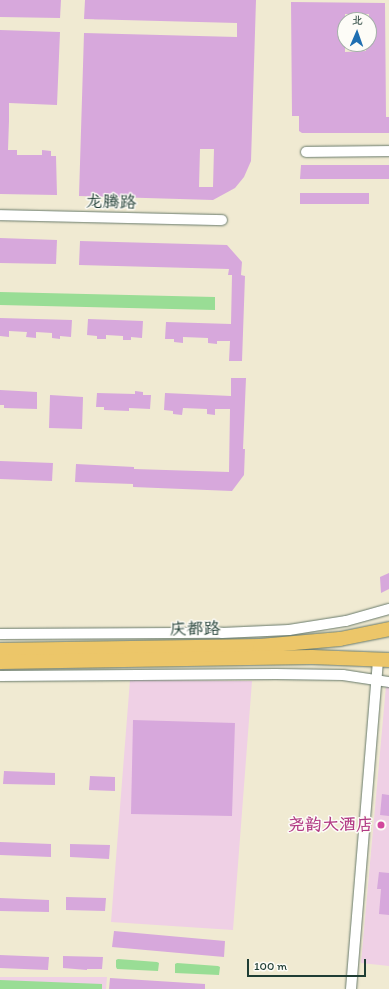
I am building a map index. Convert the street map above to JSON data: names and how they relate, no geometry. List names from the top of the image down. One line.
{"streets":{"highway":["庆都路"],"street":["龙腾路"]},"places":["尧韵大酒店"],"scale_bar":"100 m","north":"top"}
